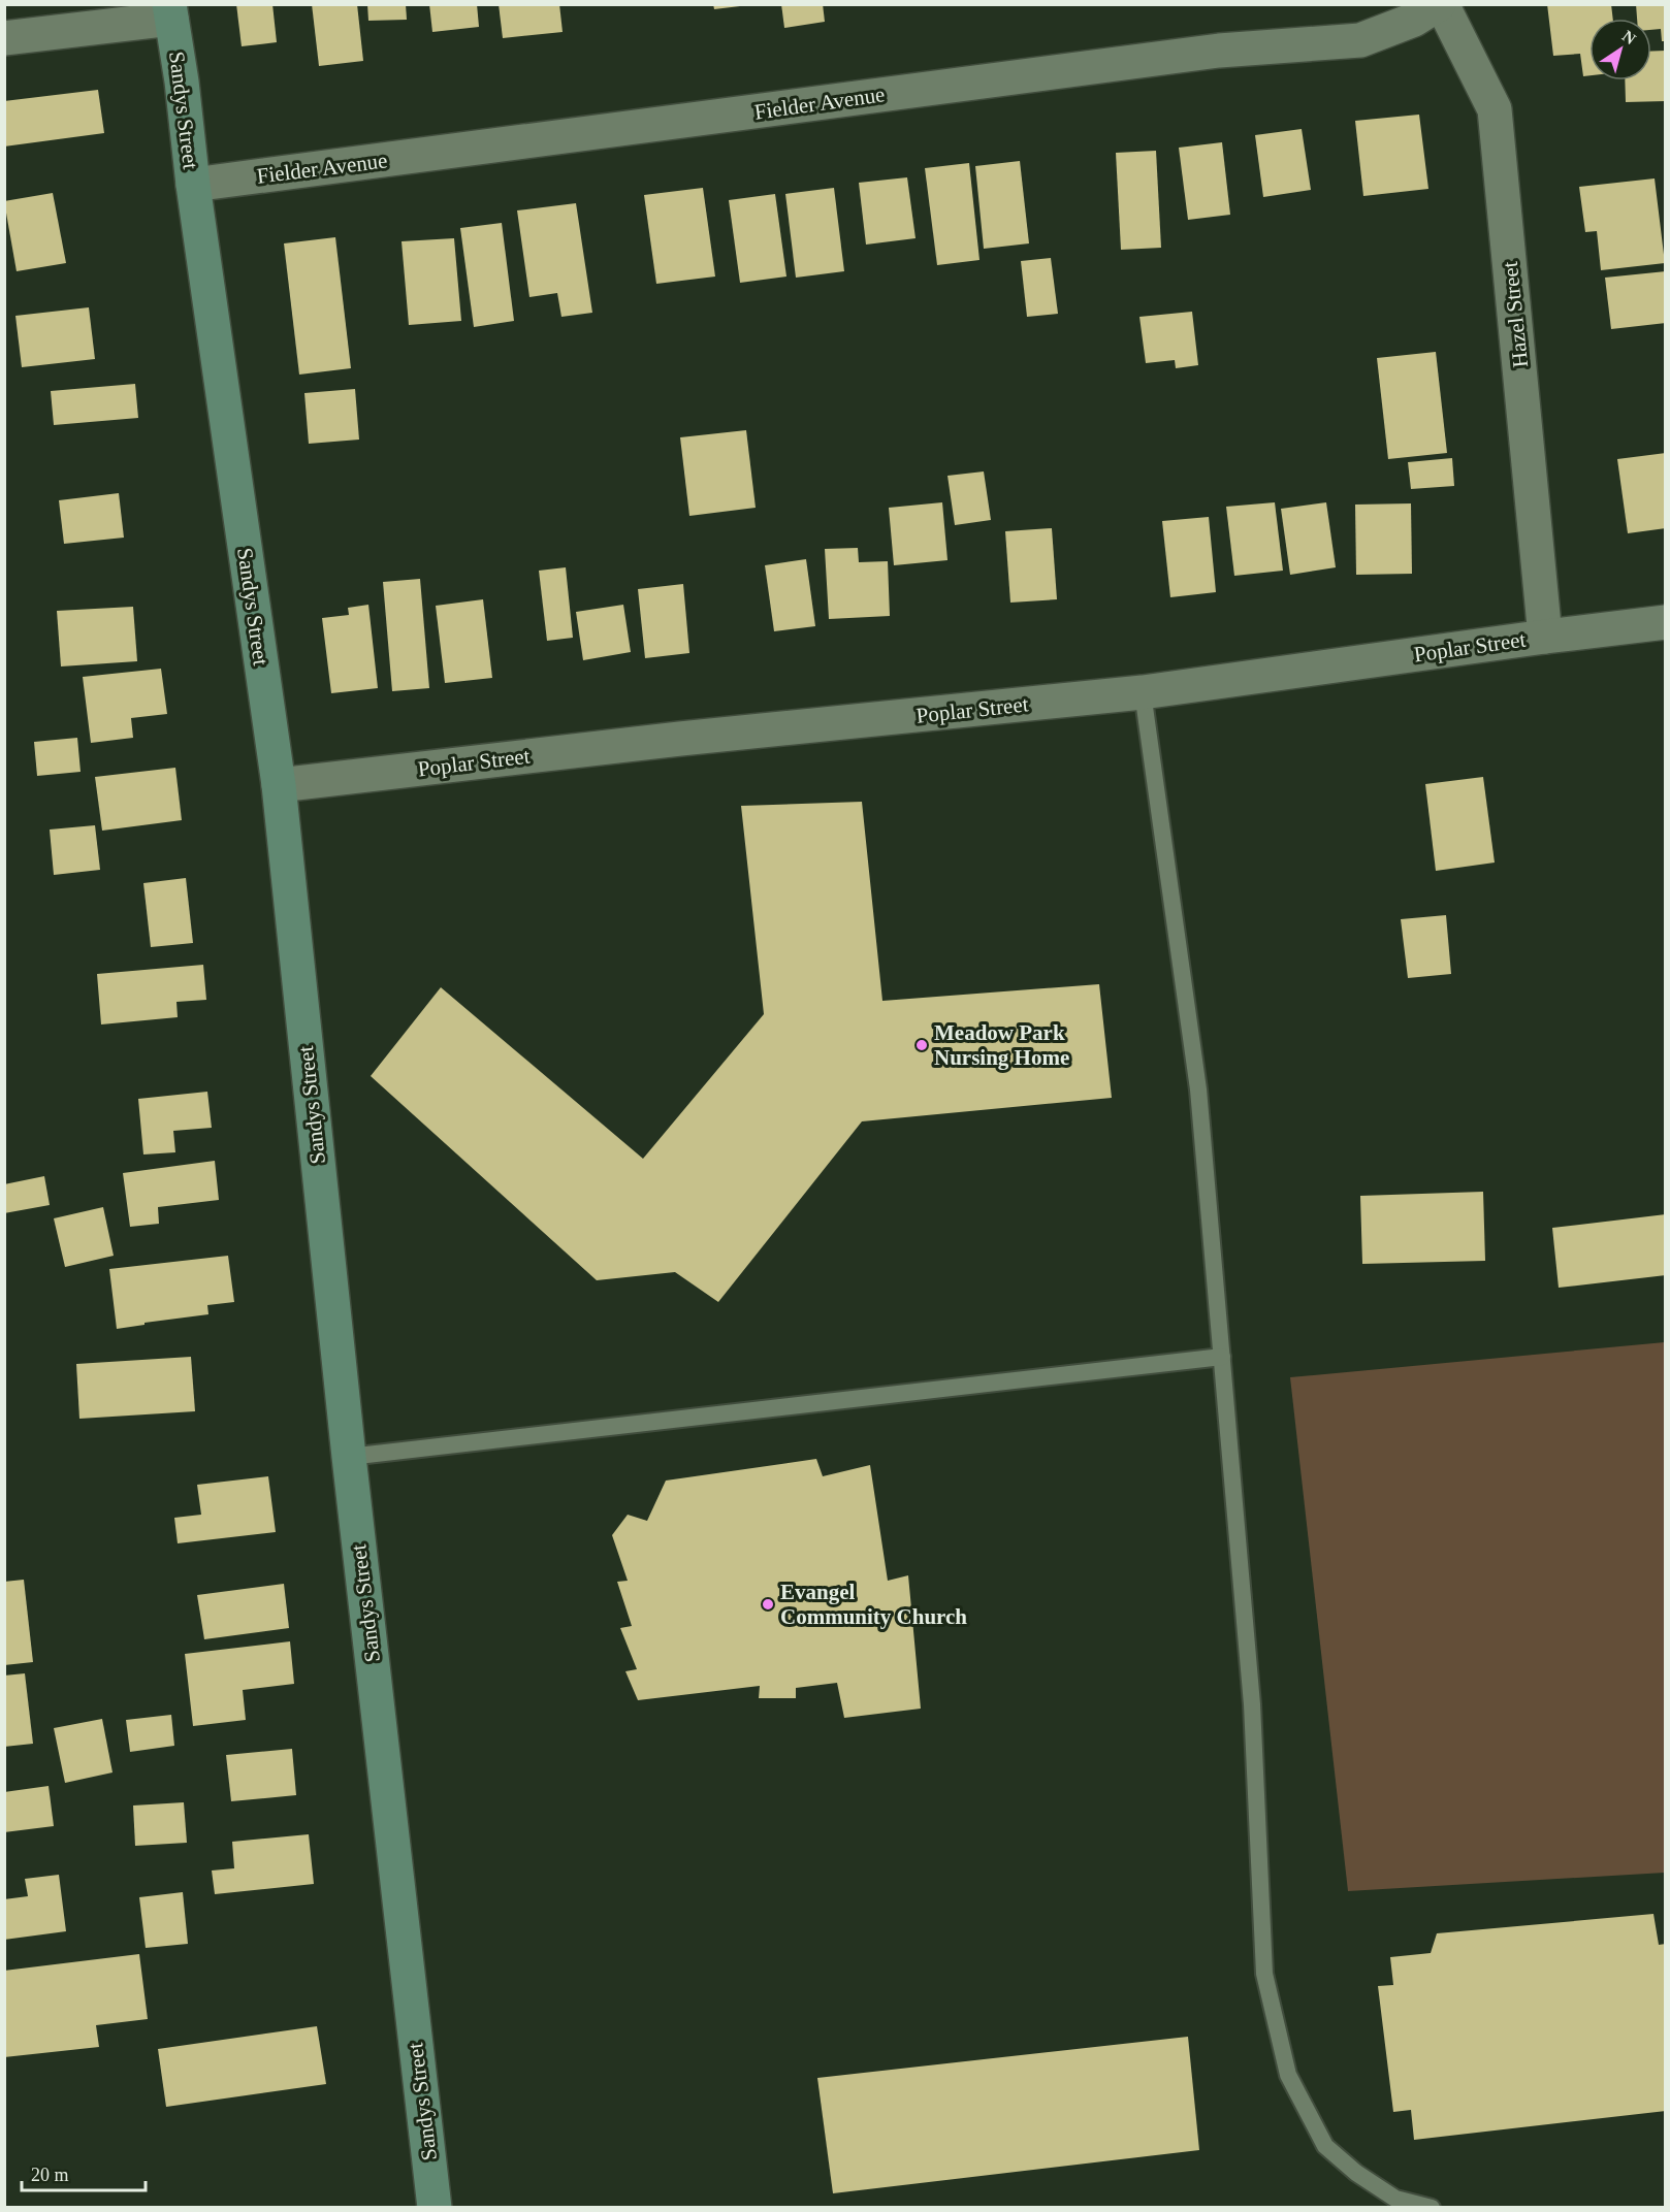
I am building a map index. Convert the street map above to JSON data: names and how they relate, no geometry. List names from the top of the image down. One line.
{"streets":{"street":["Fielder Avenue","Sandys Street","Hazel Street","Poplar Street"]},"crossings":[["Fielder Avenue","Sandys Street"],["Fielder Avenue","Hazel Street"],["Sandys Street","Poplar Street"],["Hazel Street","Poplar Street"]],"places":["Meadow Park Nursing Home","Evangel Community Church"],"scale_bar":"20 m","north":"top right"}
